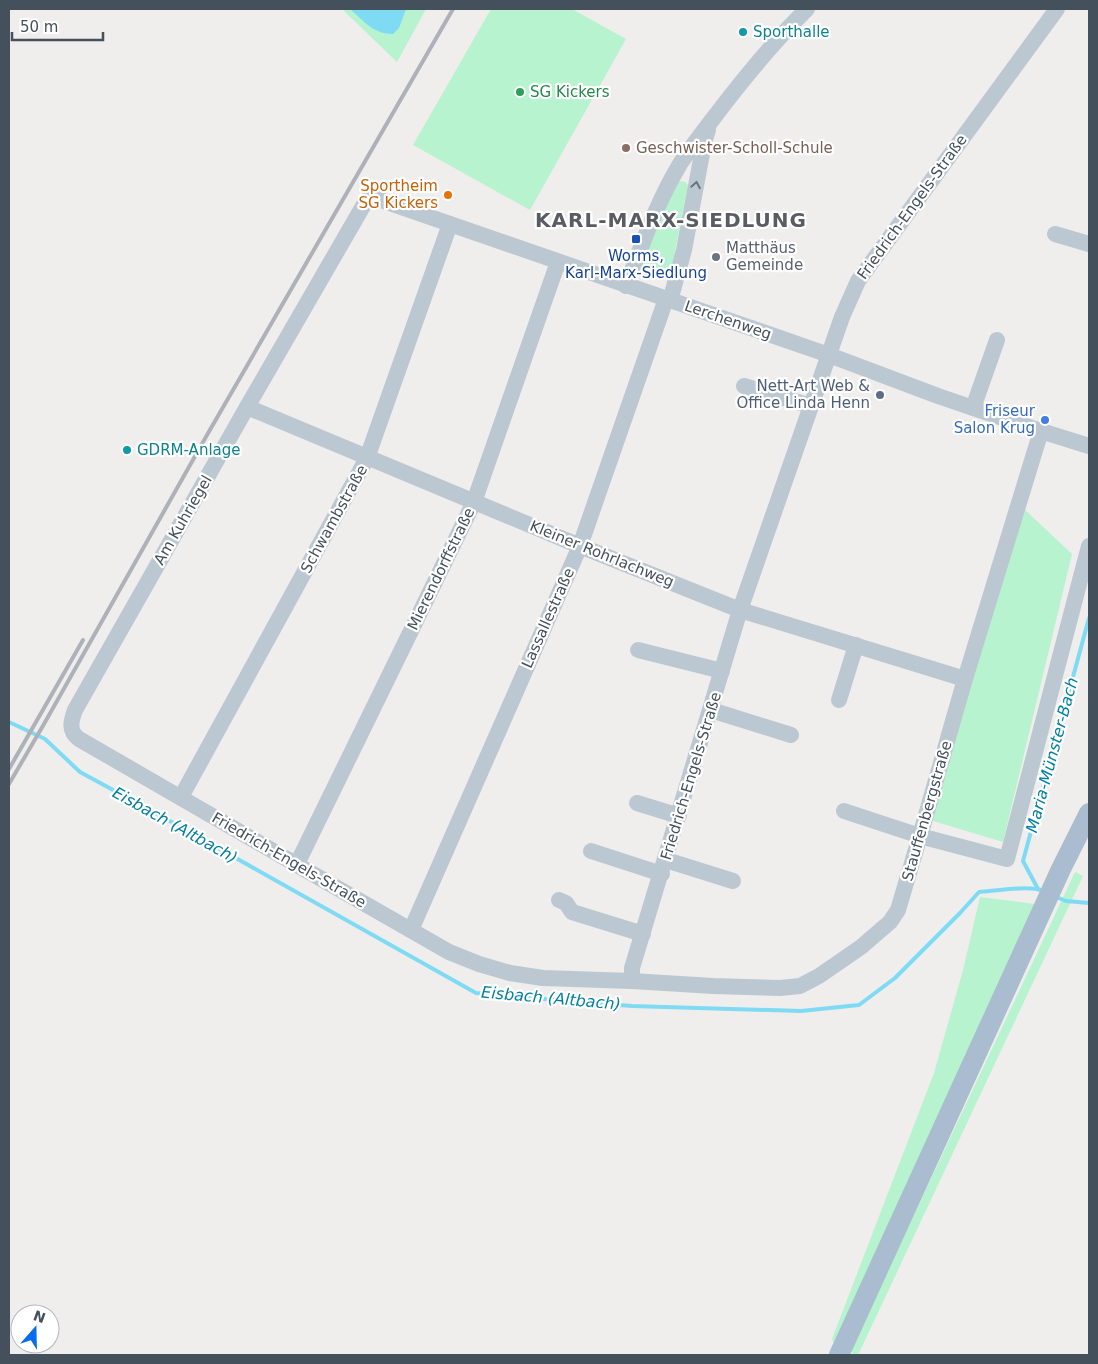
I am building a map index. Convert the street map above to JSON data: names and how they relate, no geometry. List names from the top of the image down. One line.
{"streets":{"street":["Friedrich-Engels-Straße","Lerchenweg","Schwambstraße","Am Kuhriegel","Kleiner Rohrlachweg","Mierendorffstraße","Lassallestraße","Stauffenbergstraße"]},"crossings":[["Friedrich-Engels-Straße","Lerchenweg"],["Friedrich-Engels-Straße","Schwambstraße"],["Friedrich-Engels-Straße","Am Kuhriegel"],["Friedrich-Engels-Straße","Kleiner Rohrlachweg"],["Friedrich-Engels-Straße","Mierendorffstraße"],["Friedrich-Engels-Straße","Lassallestraße"],["Friedrich-Engels-Straße","Stauffenbergstraße"],["Lerchenweg","Schwambstraße"],["Lerchenweg","Am Kuhriegel"],["Lerchenweg","Mierendorffstraße"],["Lerchenweg","Lassallestraße"],["Lerchenweg","Stauffenbergstraße"],["Schwambstraße","Kleiner Rohrlachweg"],["Am Kuhriegel","Kleiner Rohrlachweg"],["Kleiner Rohrlachweg","Mierendorffstraße"],["Kleiner Rohrlachweg","Lassallestraße"],["Kleiner Rohrlachweg","Stauffenbergstraße"]],"districts":["KARL-MARX-SIEDLUNG"],"water":["Maria-Münster-Bach","Eisbach (Altbach)"],"places":{"other":["Sporthalle","SG Kickers","Geschwister-Scholl-Schule","Sportheim SG Kickers","Matthäus Gemeinde","Nett-Art Web & Office Linda Henn","Friseur Salon Krug","GDRM-Anlage"],"transit":["Worms, Karl-Marx-Siedlung"]},"scale_bar":"50 m","north":"top"}
